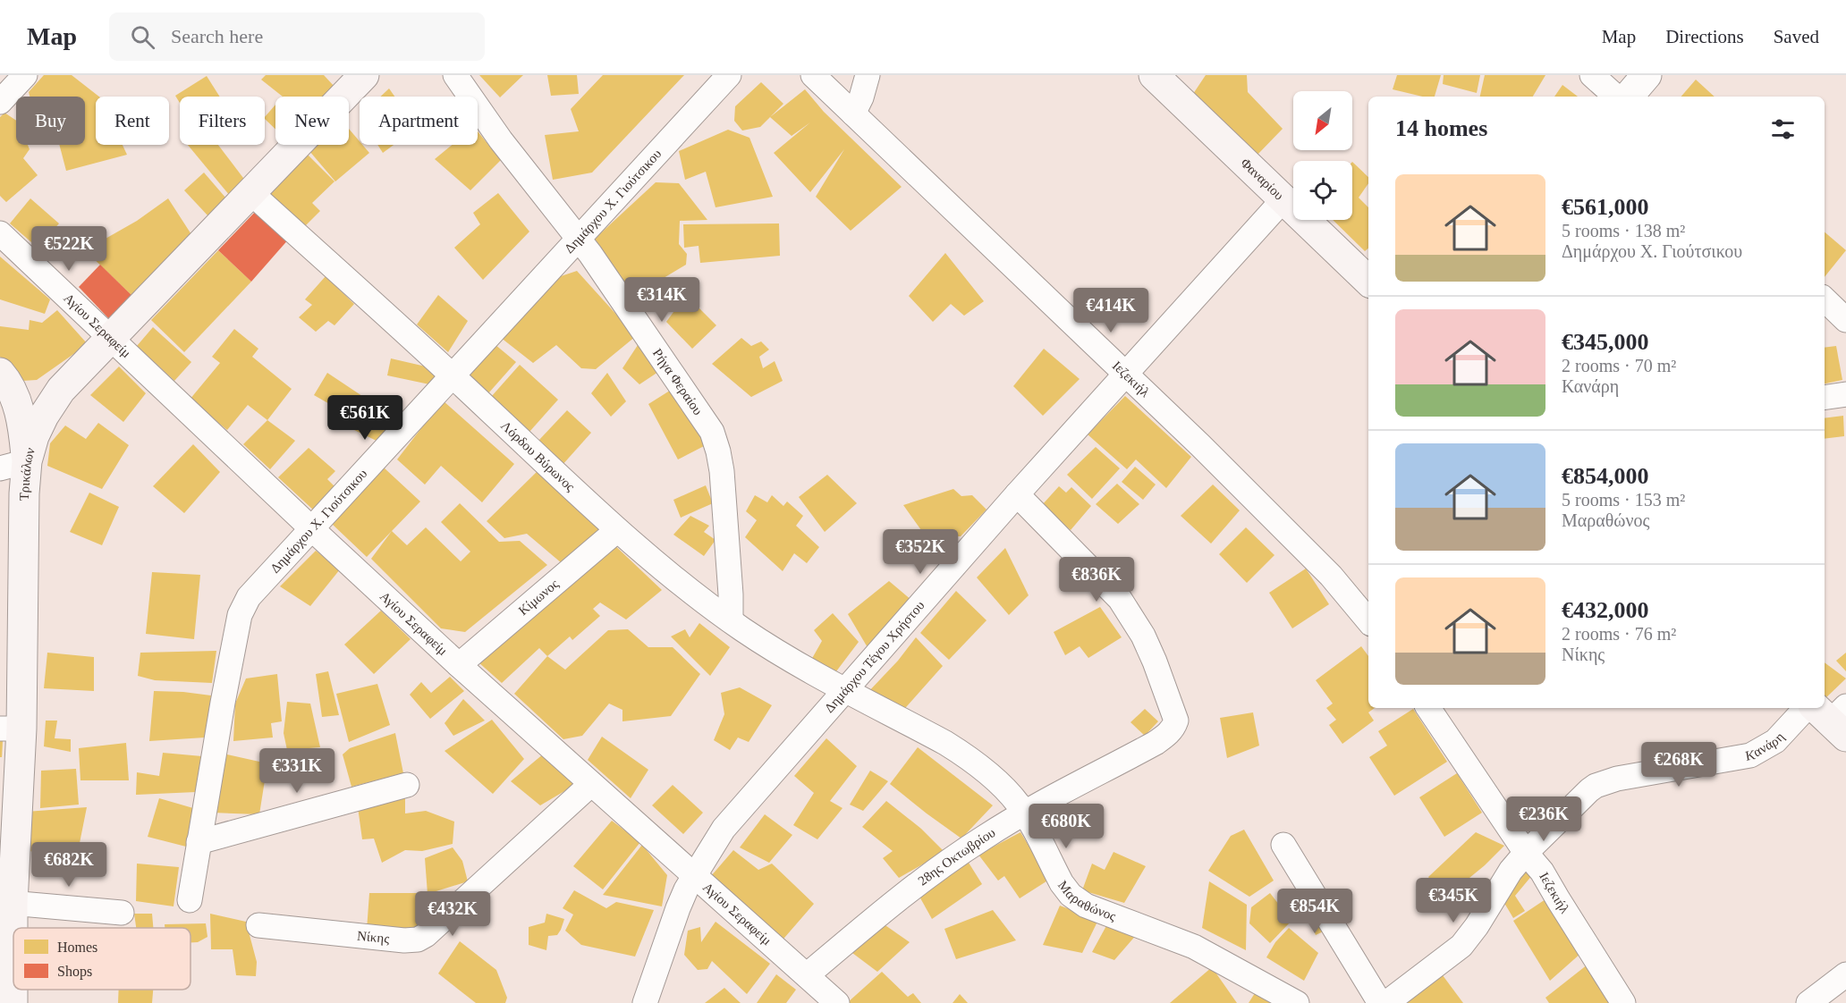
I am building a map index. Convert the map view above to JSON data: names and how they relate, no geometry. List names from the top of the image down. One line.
{"streets":{"main road":["Φαναρίου","Τρικάλων"],"street":["Δημάρχου Χ. Γιούτσικου","Αγίου Σεραφείμ","Ιεζεκιήλ","Ρήγα Φεραίου","Λόρδου Βύρωνος","Κίμωνος","Δημάρχου Τέγου Χρήστου","Κανάρη","28ης Οκτωβρίου","Μαραθώνος","Νίκης"]},"crossings":[["Φαναρίου","Δημάρχου Τέγου Χρήστου"],["Δημάρχου Χ. Γιούτσικου","Αγίου Σεραφείμ"],["Δημάρχου Χ. Γιούτσικου","Ρήγα Φεραίου"],["Δημάρχου Χ. Γιούτσικου","Λόρδου Βύρωνος"],["Αγίου Σεραφείμ","Τρικάλων"],["Αγίου Σεραφείμ","Κίμωνος"],["Αγίου Σεραφείμ","Δημάρχου Τέγου Χρήστου"],["Αγίου Σεραφείμ","28ης Οκτωβρίου"],["Αγίου Σεραφείμ","Νίκης"],["Ιεζεκιήλ","Δημάρχου Τέγου Χρήστου"],["Ιεζεκιήλ","Κανάρη"],["Ρήγα Φεραίου","Λόρδου Βύρωνος"],["Λόρδου Βύρωνος","Τρικάλων"],["Λόρδου Βύρωνος","Κίμωνος"],["Λόρδου Βύρωνος","Δημάρχου Τέγου Χρήστου"],["Λόρδου Βύρωνος","Μαραθώνος"],["Δημάρχου Τέγου Χρήστου","28ης Οκτωβρίου"],["Δημάρχου Τέγου Χρήστου","Μαραθώνος"],["28ης Οκτωβρίου","Μαραθώνος"]],"legend":["Homes","Shops"],"north":"bottom left","page":{"header":"Map","search":"Search here","nav":["Map","Directions","Saved"],"chip":["Buy","Rent","Filters","New","Apartment"],"heading":"14 homes","list":[{"name":"€561,000","note":"5 rooms · 138 m² · Δημάρχου Χ. Γιούτσικου"},{"name":"€345,000","note":"2 rooms · 70 m² · Κανάρη"},{"name":"€854,000","note":"5 rooms · 153 m² · Μαραθώνος"},{"name":"€432,000","note":"2 rooms · 76 m² · Νίκης"}],"price":["€522K","€314K","€414K","€561K","€352K","€836K","€268K","€331K","€236K","€680K","€682K","€345K","€854K","€432K"]}}
